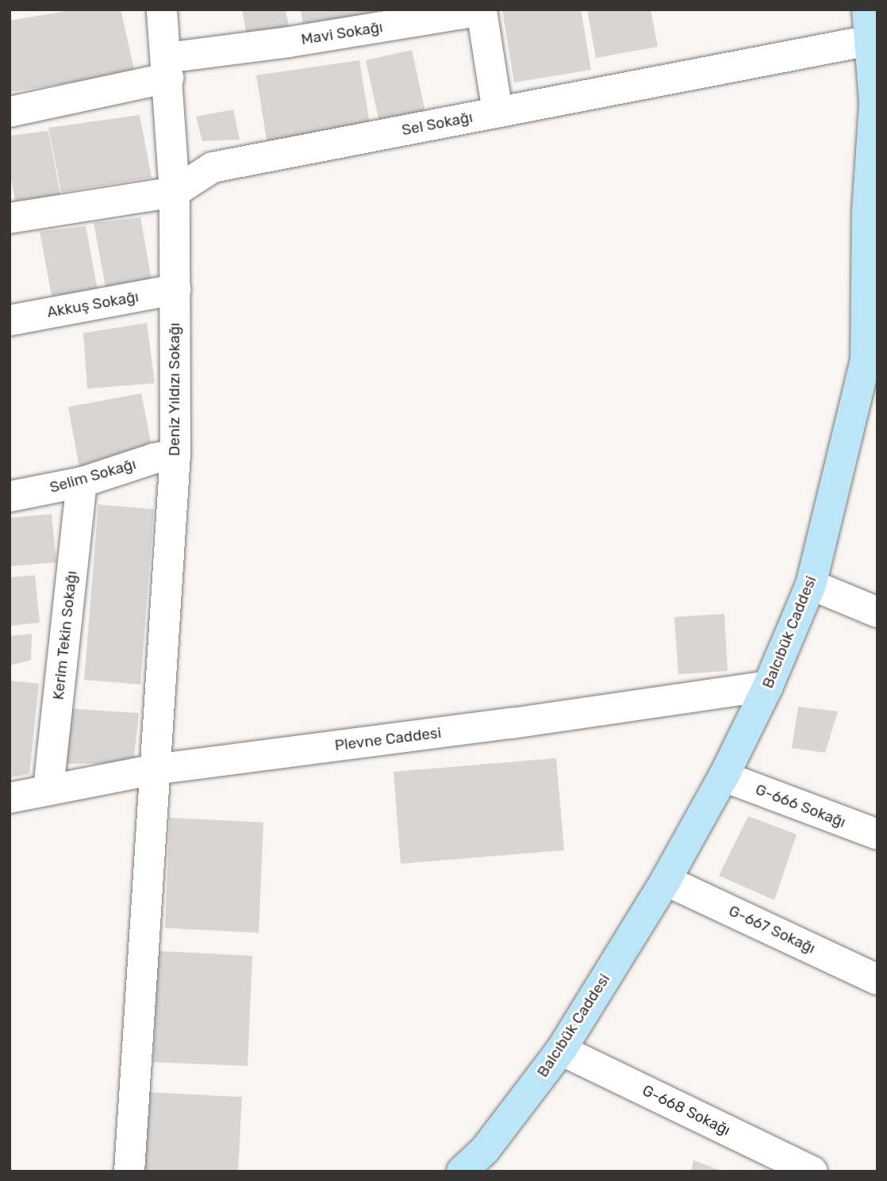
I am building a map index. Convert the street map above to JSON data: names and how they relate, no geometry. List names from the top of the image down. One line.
{"streets":{"main road":["Balcıbük Caddesi"],"street":["Mavi Sokağı","Sel Sokağı","Akkuş Sokağı","Deniz Yıldızı Sokağı","Selim Sokağı","Kerim Tekin Sokağı","Plevne Caddesi","G-666 Sokağı","G-667 Sokağı","G-668 Sokağı"]},"crossings":[["Mavi Sokağı","Sel Sokağı"],["Mavi Sokağı","Deniz Yıldızı Sokağı"],["Sel Sokağı","Deniz Yıldızı Sokağı"],["Sel Sokağı","Balcıbük Caddesi"],["Akkuş Sokağı","Deniz Yıldızı Sokağı"],["Deniz Yıldızı Sokağı","Selim Sokağı"],["Deniz Yıldızı Sokağı","Plevne Caddesi"],["Selim Sokağı","Kerim Tekin Sokağı"],["Balcıbük Caddesi","Plevne Caddesi"],["Balcıbük Caddesi","G-666 Sokağı"],["Balcıbük Caddesi","G-667 Sokağı"],["Balcıbük Caddesi","G-668 Sokağı"],["Kerim Tekin Sokağı","Plevne Caddesi"]]}
